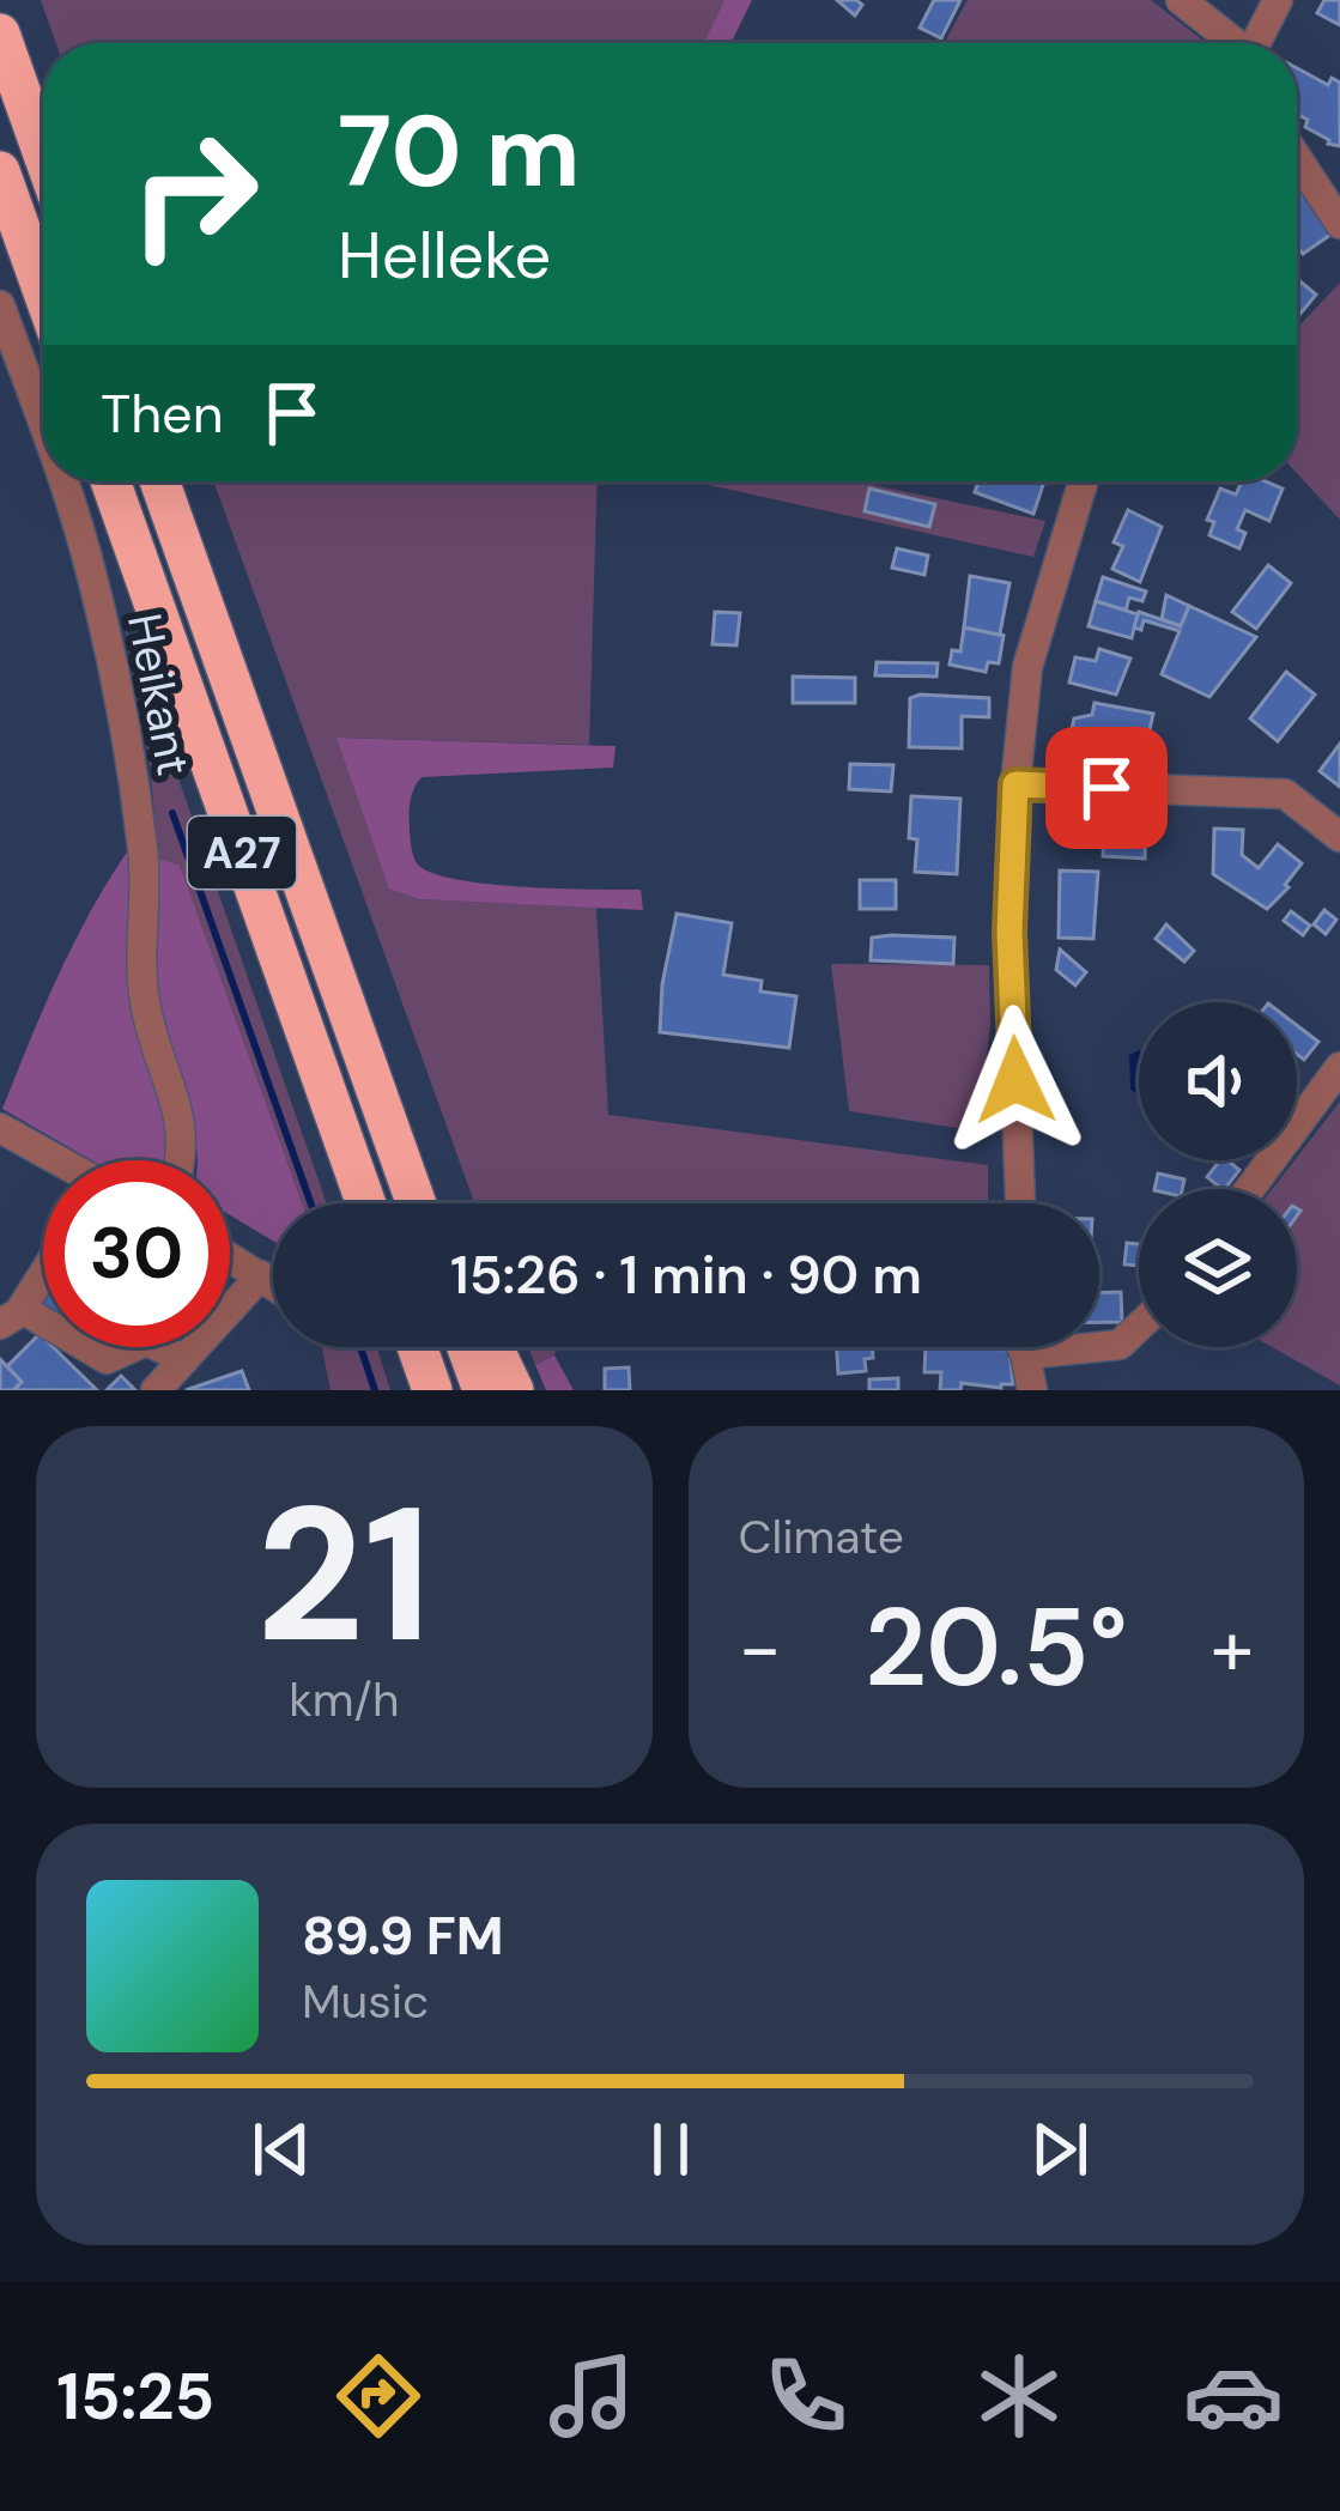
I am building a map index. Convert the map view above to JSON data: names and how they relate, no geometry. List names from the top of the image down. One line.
{"streets":{"highway":["A27"],"street":["Heikant"]},"page":{"turn":["70 m","Helleke"],"then":"Then","limit":"30","trip":"15:26 · 1 min · 90 m","tile":[["21","km/h"],"Climate"],"heat":["−","20.5°","+"],"song":["89.9 FM","Music"],"tabs":"15:25"}}
